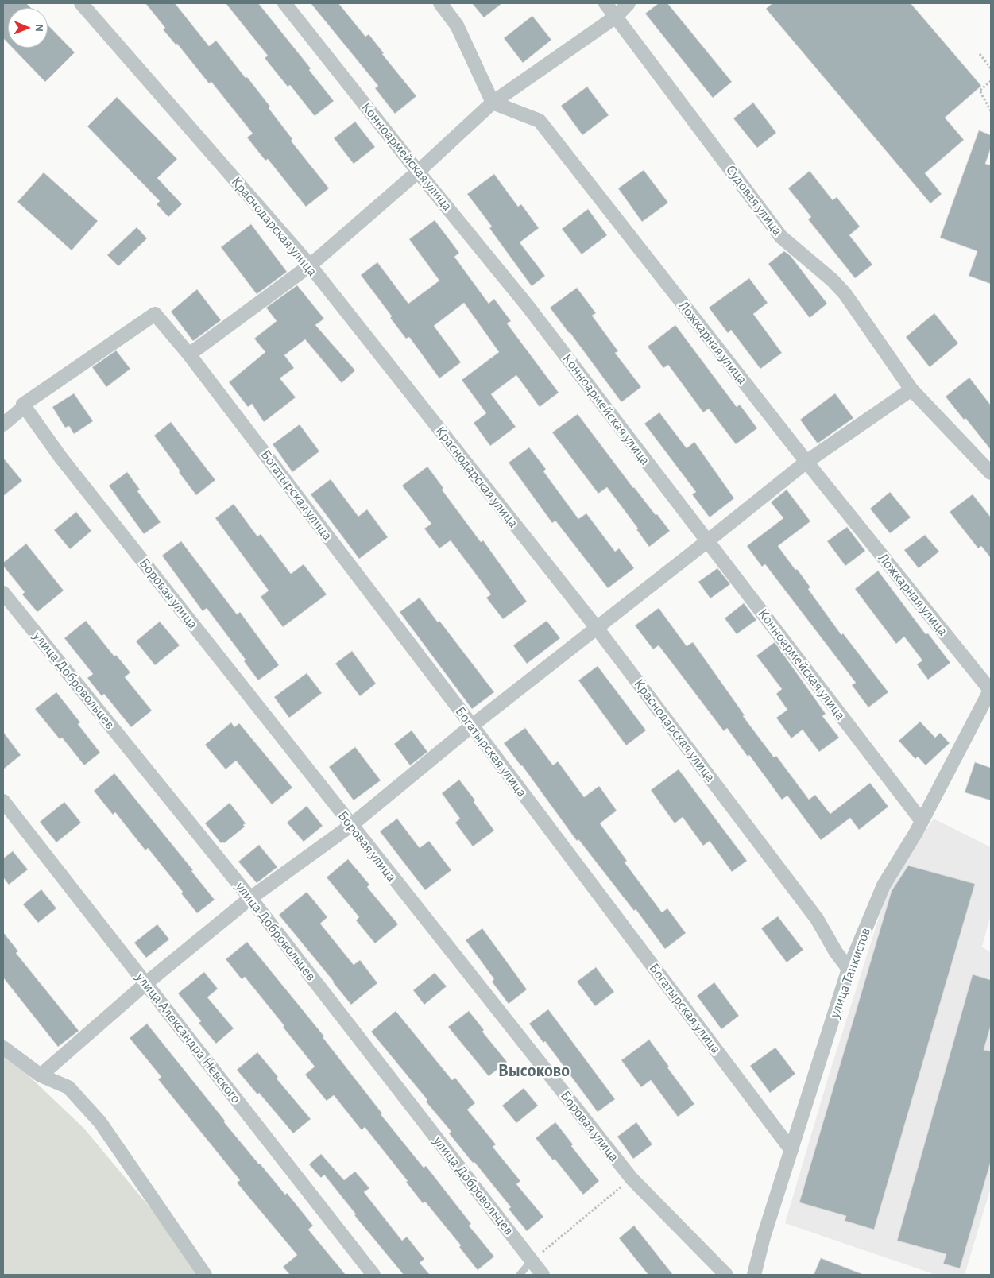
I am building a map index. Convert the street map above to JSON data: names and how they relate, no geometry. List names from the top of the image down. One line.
{"streets":{"street":["Конноармейская улица","Судовая улица","Краснодарская улица","Ложкарная улица","Богатырская улица","Боровая улица","улица Добровольцев","улица Танкистов","улица Александра Невского"]},"crossings":[["Конноармейская улица","улица Танкистов"],["Краснодарская улица","улица Танкистов"],["Ложкарная улица","улица Танкистов"],["Богатырская улица","Боровая улица"],["Богатырская улица","улица Танкистов"]],"districts":["Высоково"],"north":"right"}
